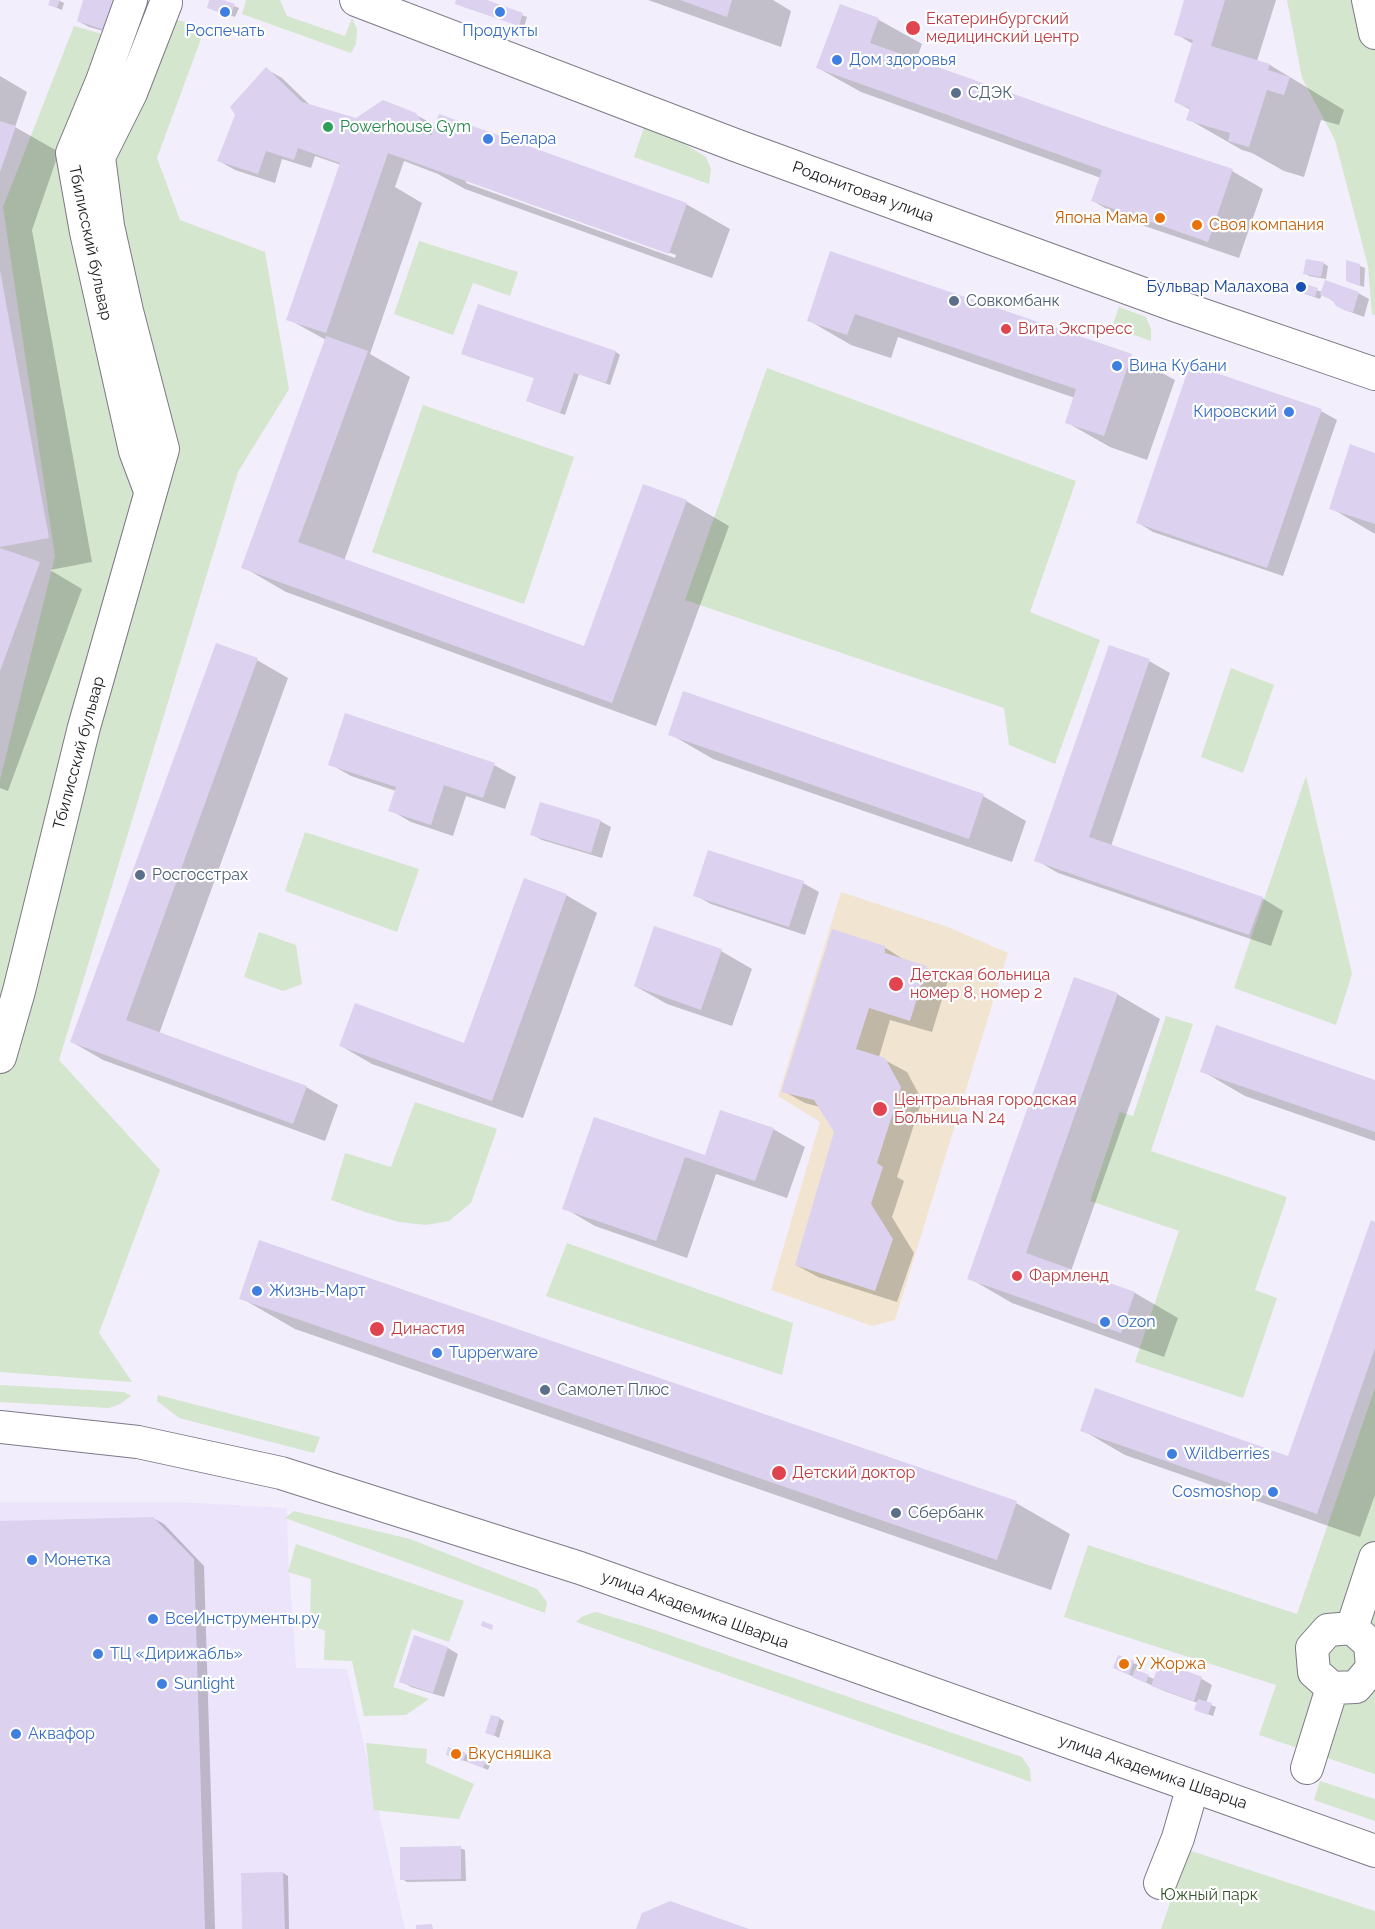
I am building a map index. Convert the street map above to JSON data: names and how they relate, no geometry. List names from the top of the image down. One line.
{"streets":{"street":["Родонитовая улица","Тбилисский бульвар","улица Академика Шварца"]},"parks":["Южный парк"],"places":["Роспечать","Продукты","Екатеринбургский медицинский центр","Дом здоровья","СДЭК","Powerhouse Gym","Белара","Япона Мама","Своя компания","Бульвар Малахова","Совкомбанк","Вита Экспресс","Вина Кубани","Кировский","Росгосстрах","Детская больница номер 8, номер 2","Центральная городская Больница N 24","Фармленд","Жизнь-Март","Ozon","Династия","Tupperware","Самолет Плюс","Wildberries","Детский доктор","Cosmoshop","Сбербанк","Монетка","ВсеИнструменты.ру","ТЦ «Дирижабль»","У Жоржа","Sunlight","Аквафор","Вкусняшка"]}
